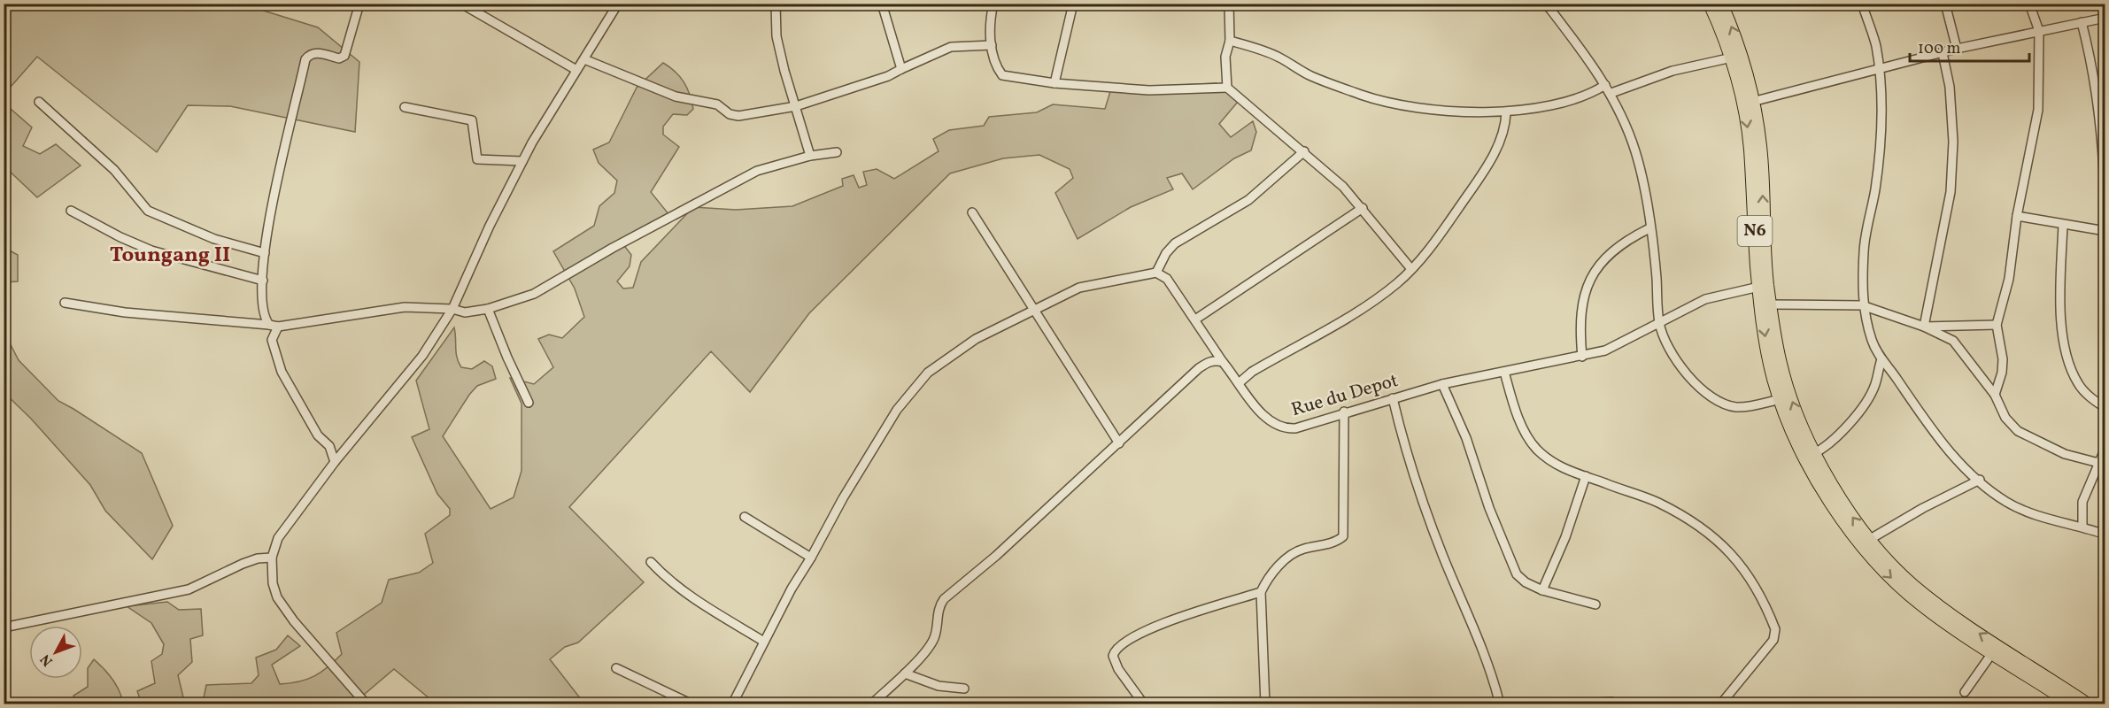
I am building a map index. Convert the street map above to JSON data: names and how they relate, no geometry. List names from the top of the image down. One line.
{"streets":{"highway":["N6"],"street":["Rue du Depot"]},"crossings":[["N6","Rue du Depot"]],"districts":["Toungang II"],"scale_bar":"100 m","north":"bottom left"}
